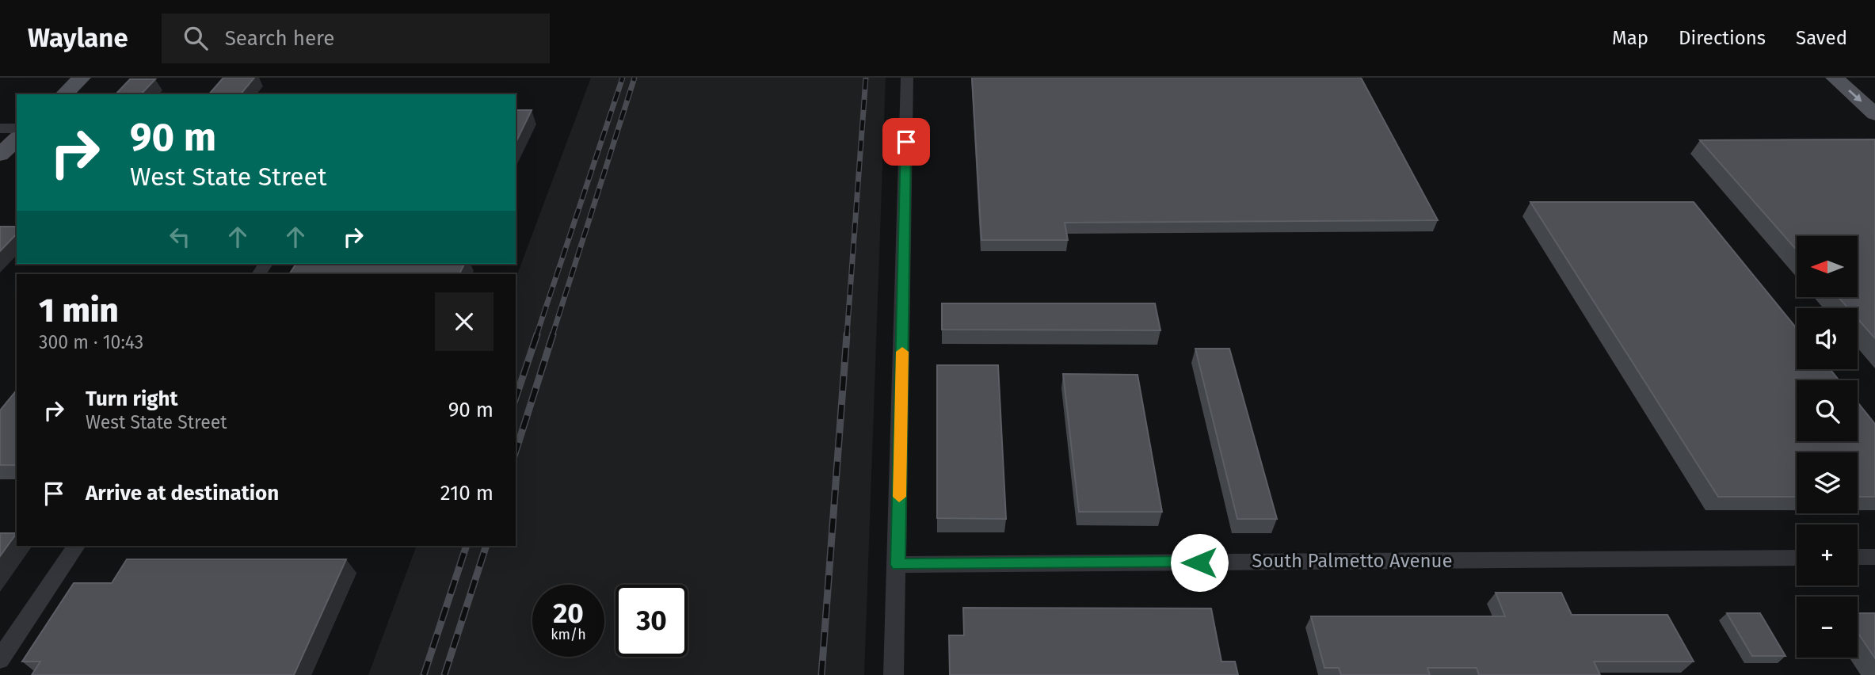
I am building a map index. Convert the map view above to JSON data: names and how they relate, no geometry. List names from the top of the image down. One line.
{"streets":{"street":["South Palmetto Avenue"]},"north":"left","page":{"header":"Waylane","search":"Search here","nav":["Map","Directions","Saved"],"turn":["90 m","West State Street"],"map_buttons":["+","−"],"heading":["1 min","300 m · 10:43"],"list":[{"name":"Turn right","note":"West State Street","value":"90 m"},{"name":"Arrive at destination","value":"210 m"}],"speed":"20 km/h","limit":"30"}}
